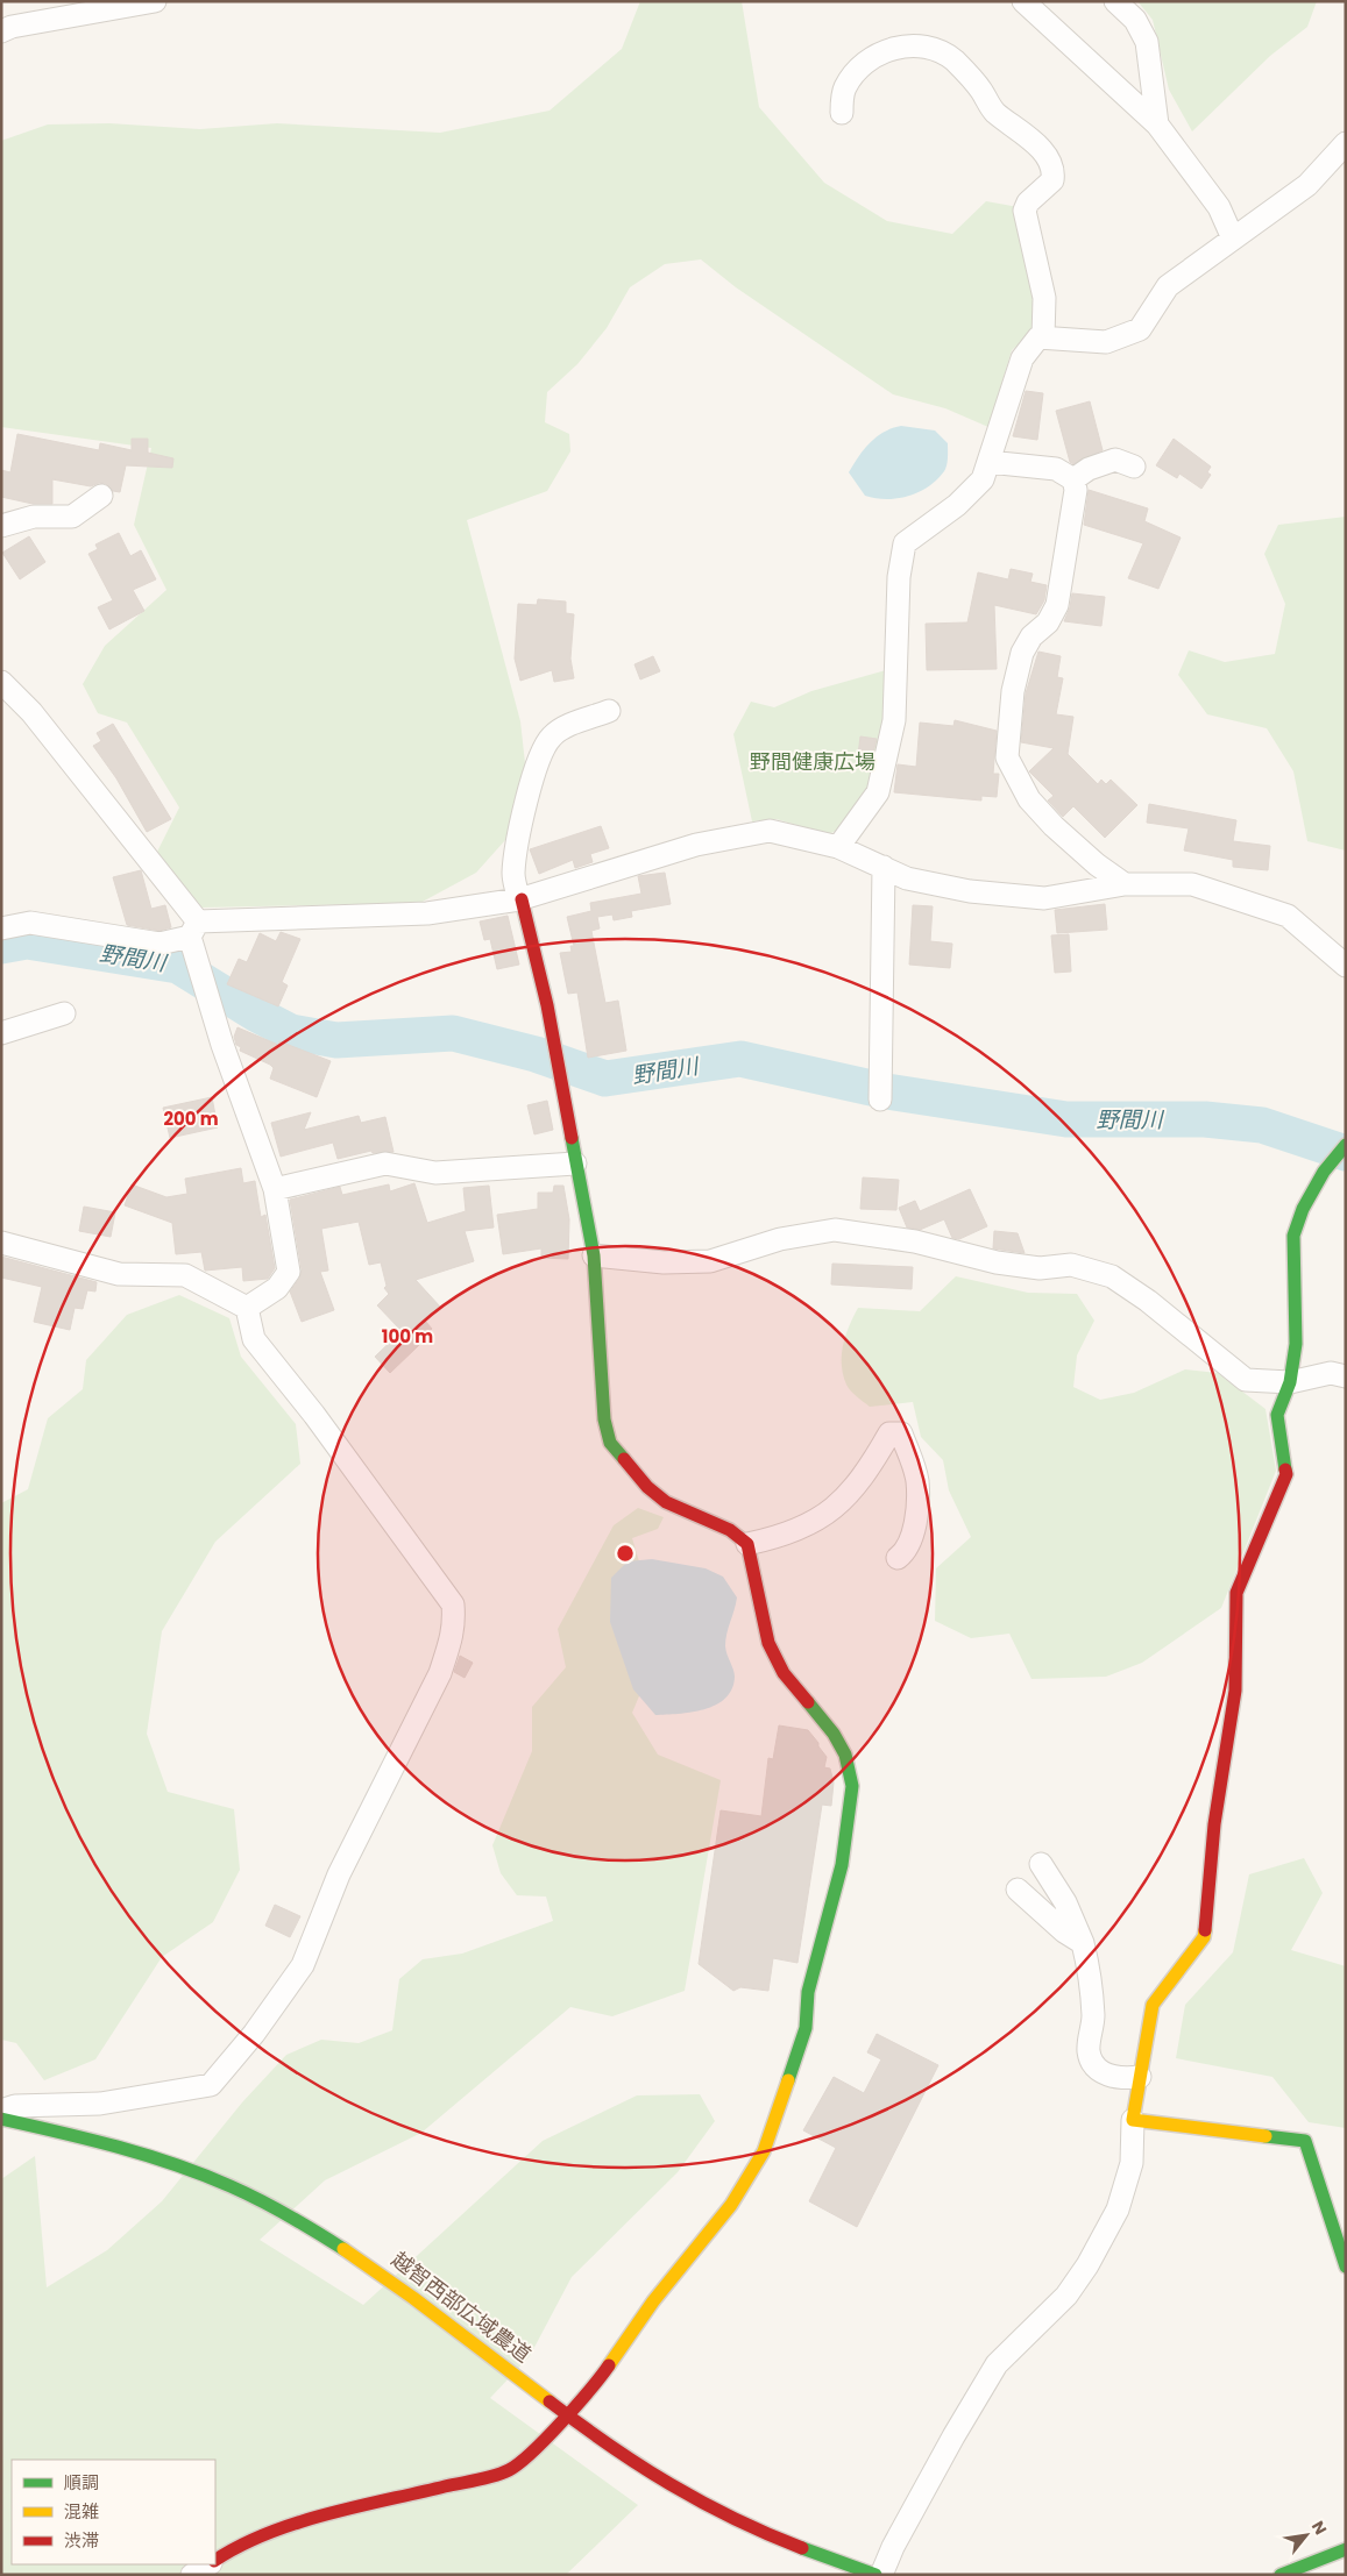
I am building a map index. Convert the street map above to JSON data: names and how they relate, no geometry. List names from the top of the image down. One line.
{"streets":{"street":["越智西部広域農道"]},"water":["野間川"],"parks":["野間健康広場"],"legend":["順調","混雑","渋滞"],"north":"top right","rings":["200 m","100 m"]}
